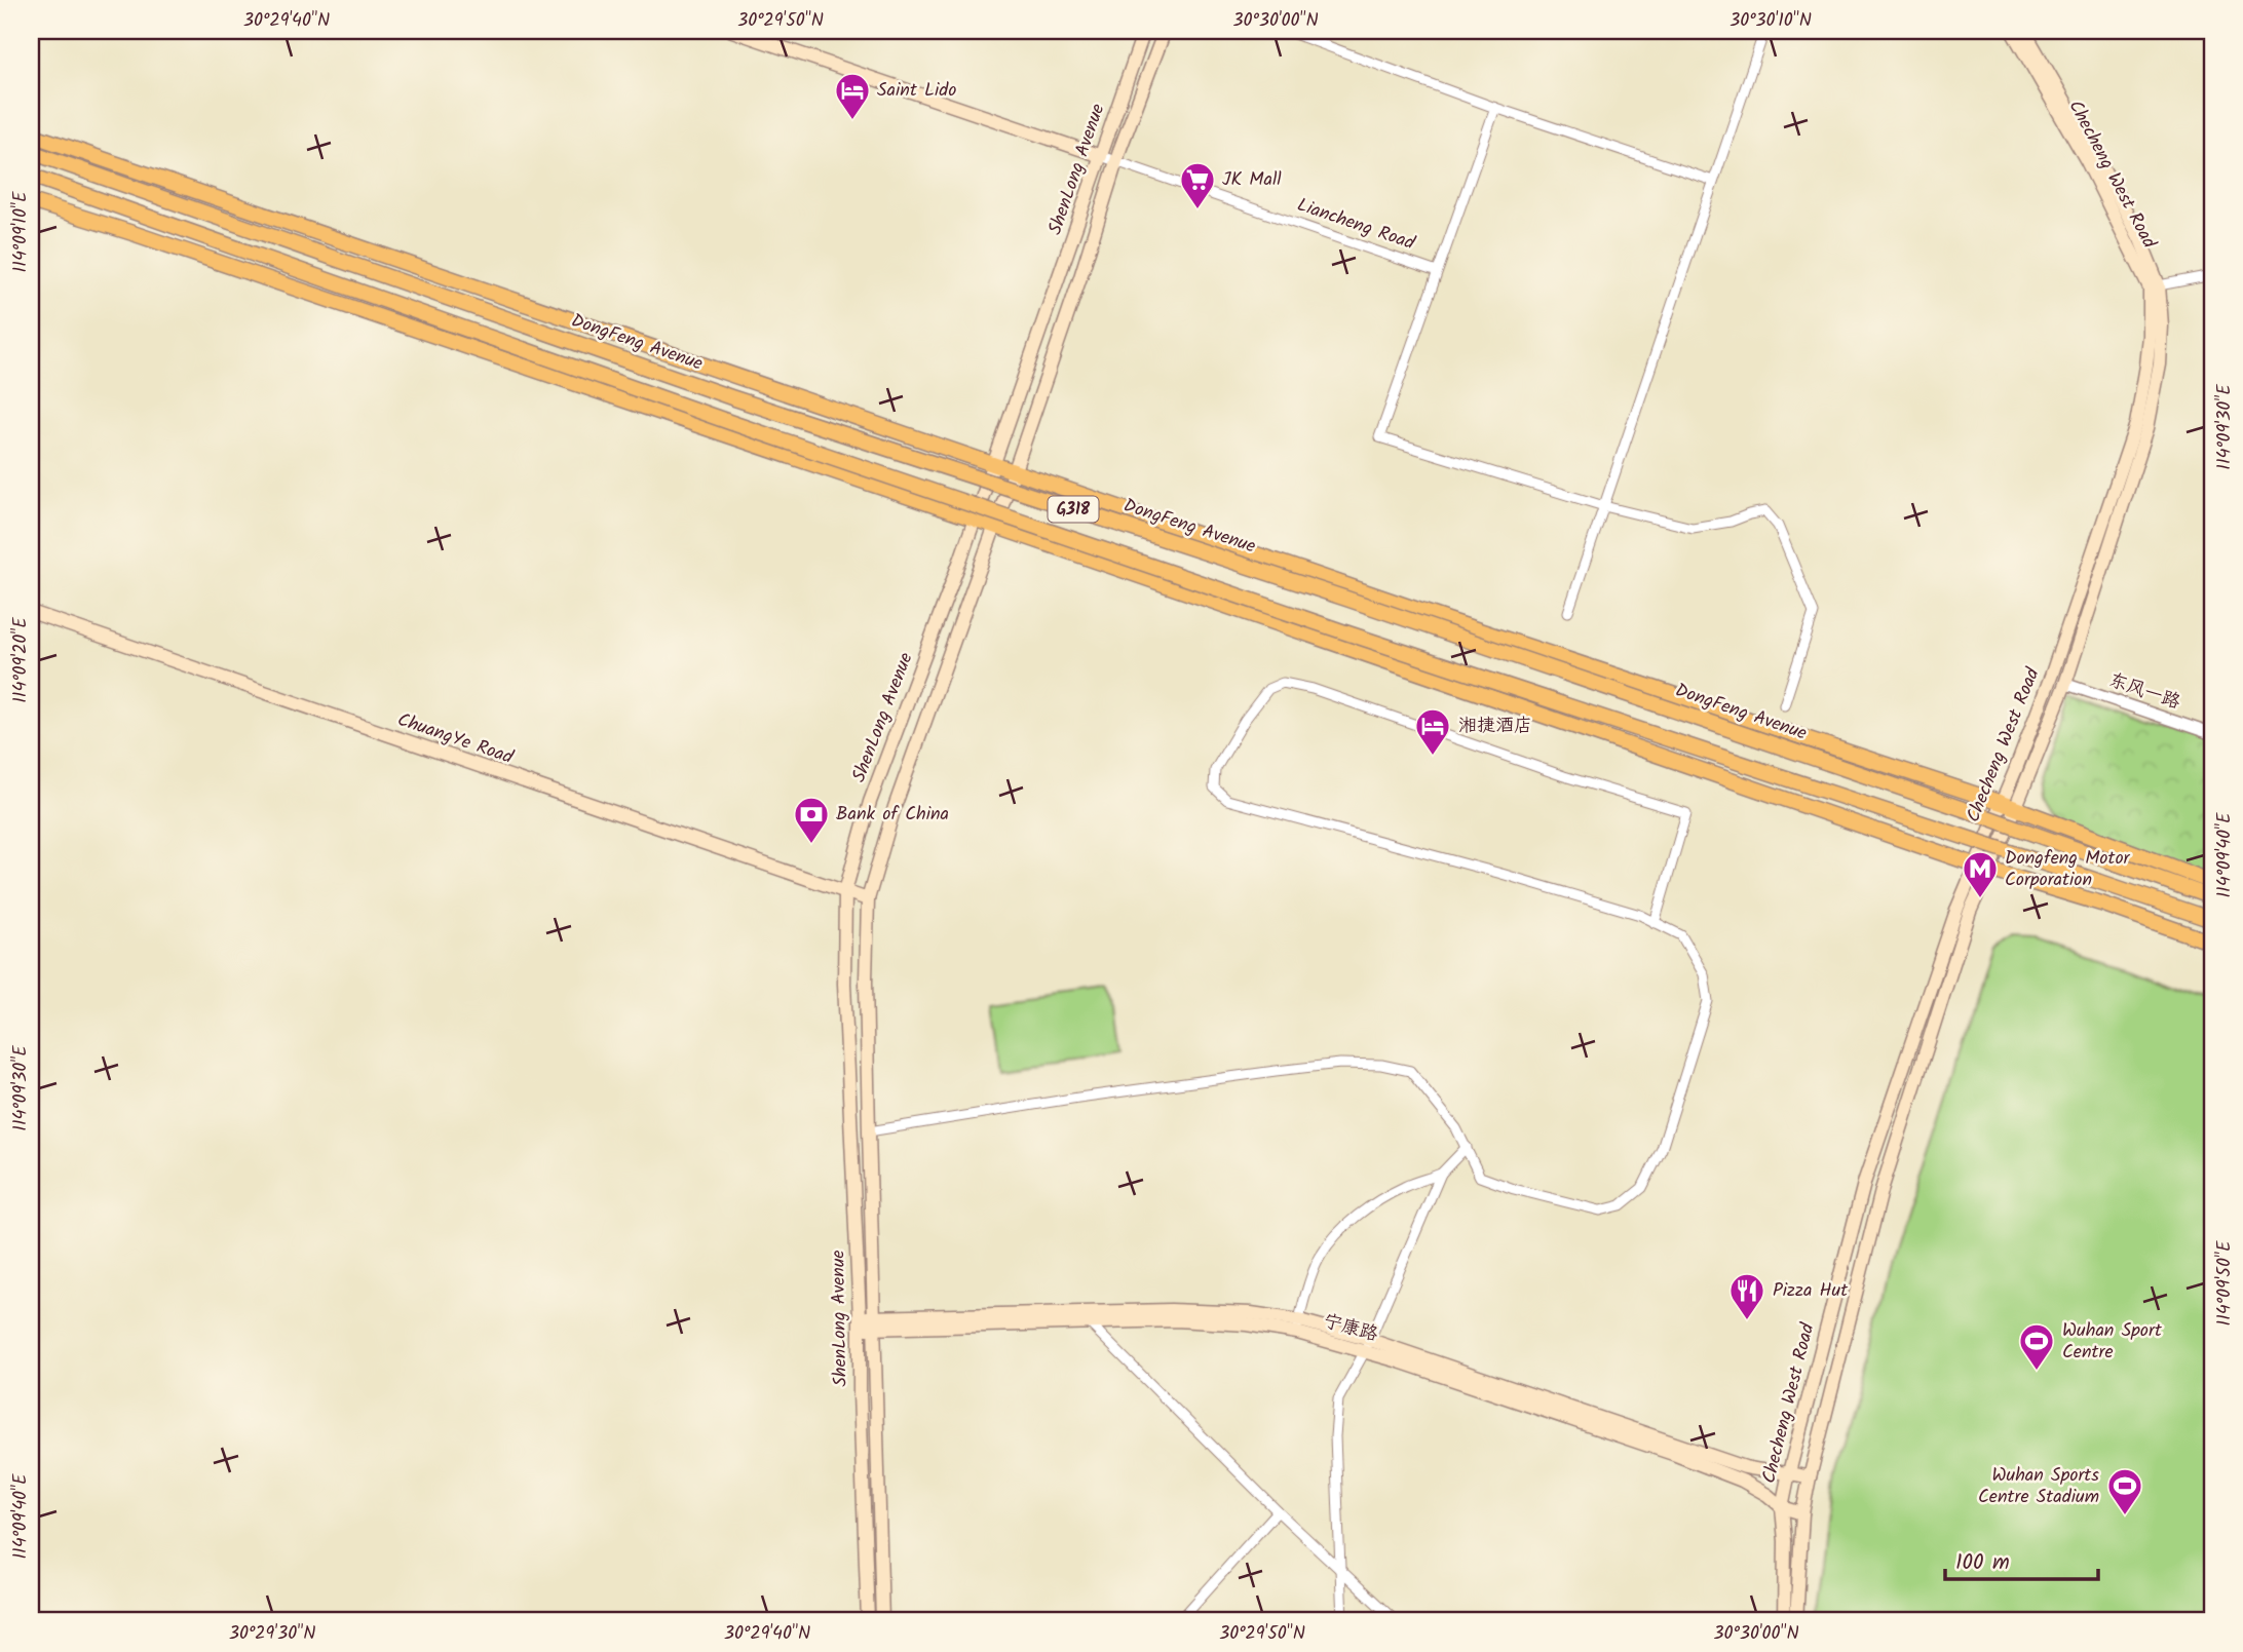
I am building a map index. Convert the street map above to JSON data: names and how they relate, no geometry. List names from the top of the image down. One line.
{"streets":{"main road":["ShenLong Avenue","Checheng West Road","Liancheng Road","DongFeng Avenue","G318","ChuangYe Road","宁康路"],"street":["东风一路"]},"crossings":[["ShenLong Avenue","Liancheng Road"],["ShenLong Avenue","ChuangYe Road"],["ShenLong Avenue","宁康路"],["Checheng West Road","东风一路"],["Checheng West Road","宁康路"]],"places":{"hotel":["Saint Lido","湘捷酒店"],"supermarket":["JK Mall"],"bank":["Bank of China"],"metro station":["Dongfeng Motor Corporation"],"restaurant":["Pizza Hut"],"sports":["Wuhan Sport Centre","Wuhan Sports Centre Stadium"]},"scale_bar":"100 m","coordinates":["30°29'40\"N","30°29'50\"N","30°30'00\"N","30°30'10\"N","114°09'10\"E","114°09'30\"E","114°09'20\"E","114°09'40\"E","114°09'50\"E","30°29'30\"N"]}
